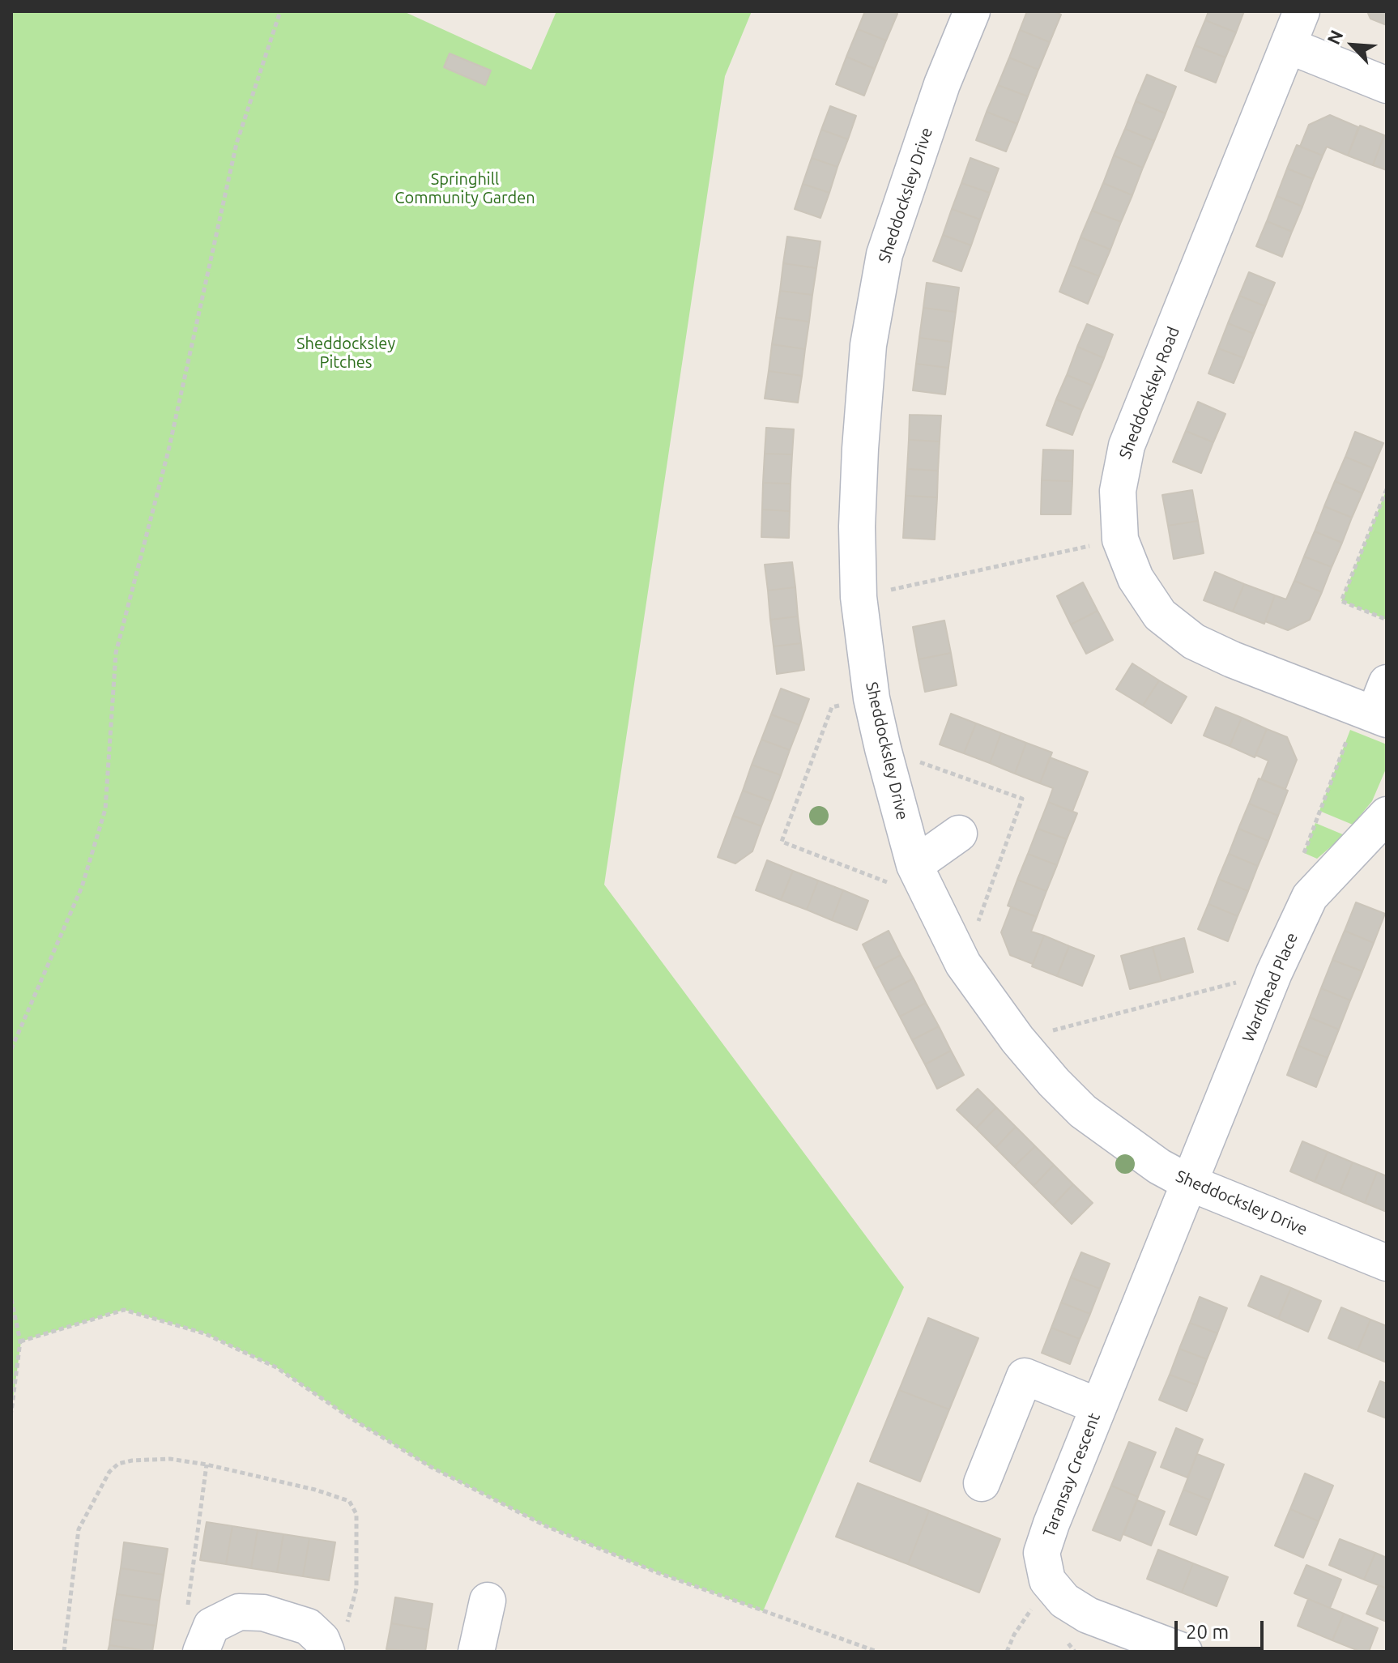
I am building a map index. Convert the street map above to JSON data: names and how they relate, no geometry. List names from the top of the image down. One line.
{"streets":{"street":["Sheddocksley Drive","Sheddocksley Road","Wardhead Place","Taransay Crescent"]},"crossings":[["Sheddocksley Drive","Wardhead Place"],["Sheddocksley Drive","Taransay Crescent"],["Wardhead Place","Taransay Crescent"]],"parks":["Springhill Community Garden","Sheddocksley Pitches"],"scale_bar":"20 m","north":"top left"}
